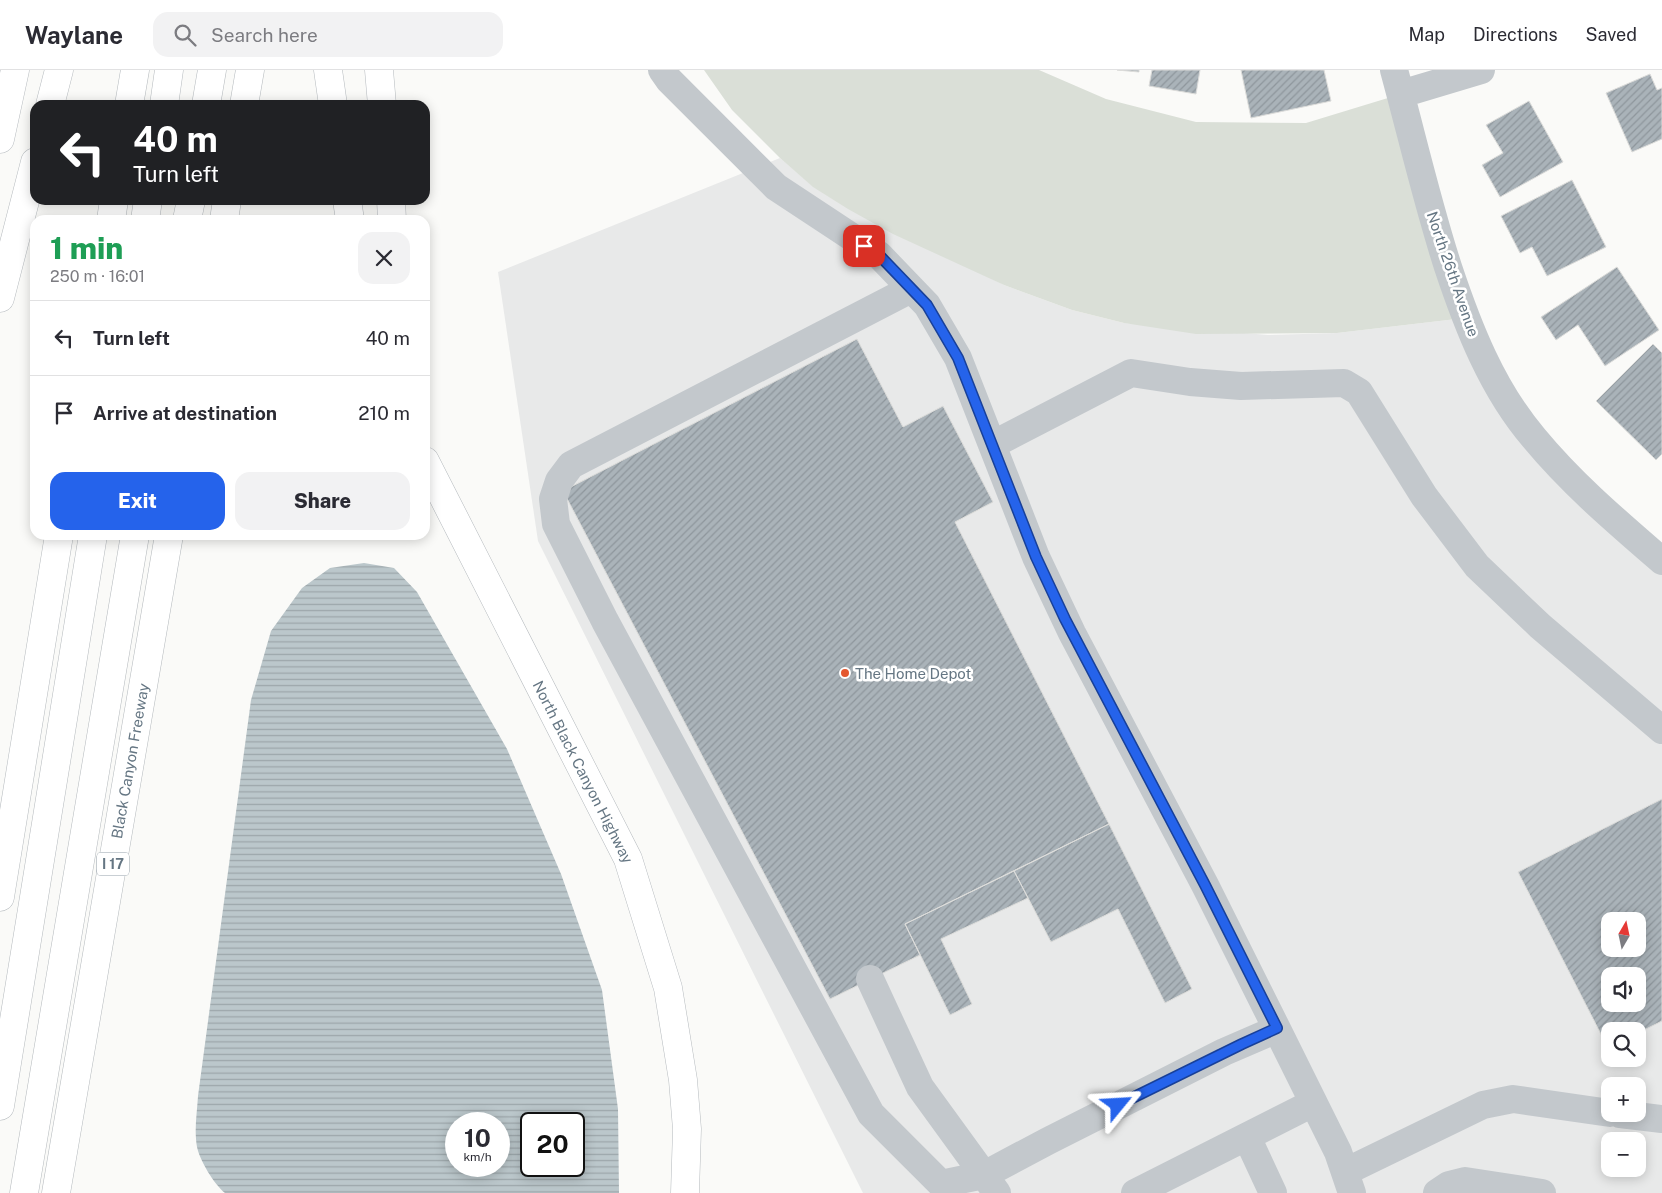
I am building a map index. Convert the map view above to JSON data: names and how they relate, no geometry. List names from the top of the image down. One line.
{"streets":{"main road":["Black Canyon Freeway","North Black Canyon Highway","I 17"],"street":["North 26th Avenue"]},"places":["The Home Depot"],"north":"top","page":{"header":"Waylane","search":"Search here","nav":["Map","Directions","Saved"],"turn":["40 m","Turn left"],"heading":["1 min","250 m · 16:01"],"list":[{"name":"Turn left","value":"40 m"},{"name":"Arrive at destination","value":"210 m"}],"buttons":["Exit","Share"],"map_buttons":["+","−"],"speed":"10 km/h","limit":"20"}}
